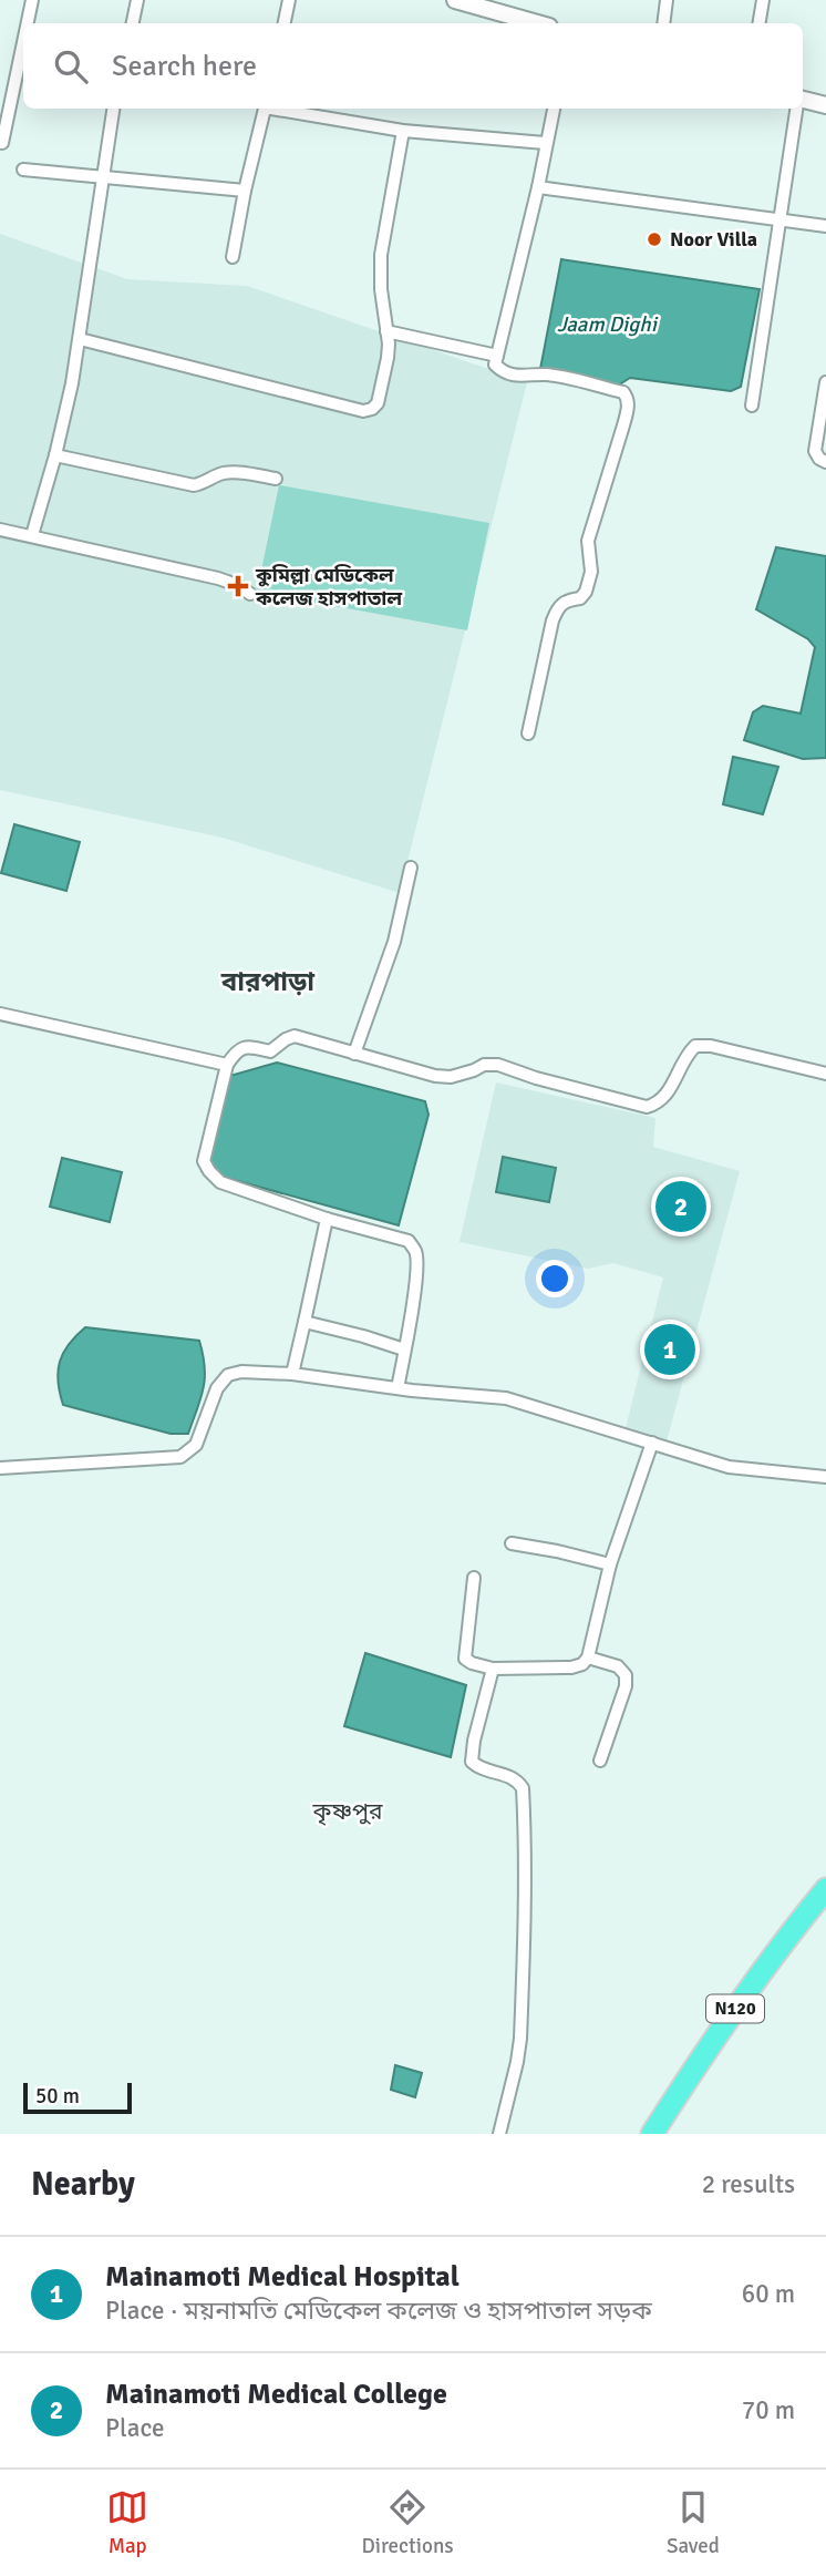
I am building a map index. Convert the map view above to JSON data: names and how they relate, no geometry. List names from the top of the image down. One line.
{"streets":{"highway":["N120"]},"districts":["বারপাড়া","কৃষ্ণপুর"],"water":["Jaam Dighi"],"places":{"other":["Noor Villa"],"health":["কুমিল্লা মেডিকেল কলেজ হাসপাতাল"]},"scale_bar":"50 m","page":{"search":"Search here","pins":["2","1"],"scale":"50 m","heading":["Nearby","2 results"],"list":[{"mark":"1","name":"Mainamoti Medical Hospital","note":"Place · ময়নামতি মেডিকেল কলেজ ও হাসপাতাল সড়ক","value":"60 m"},{"mark":"2","name":"Mainamoti Medical College","note":"Place","value":"70 m"}],"nav":["Map","Directions","Saved"]}}
